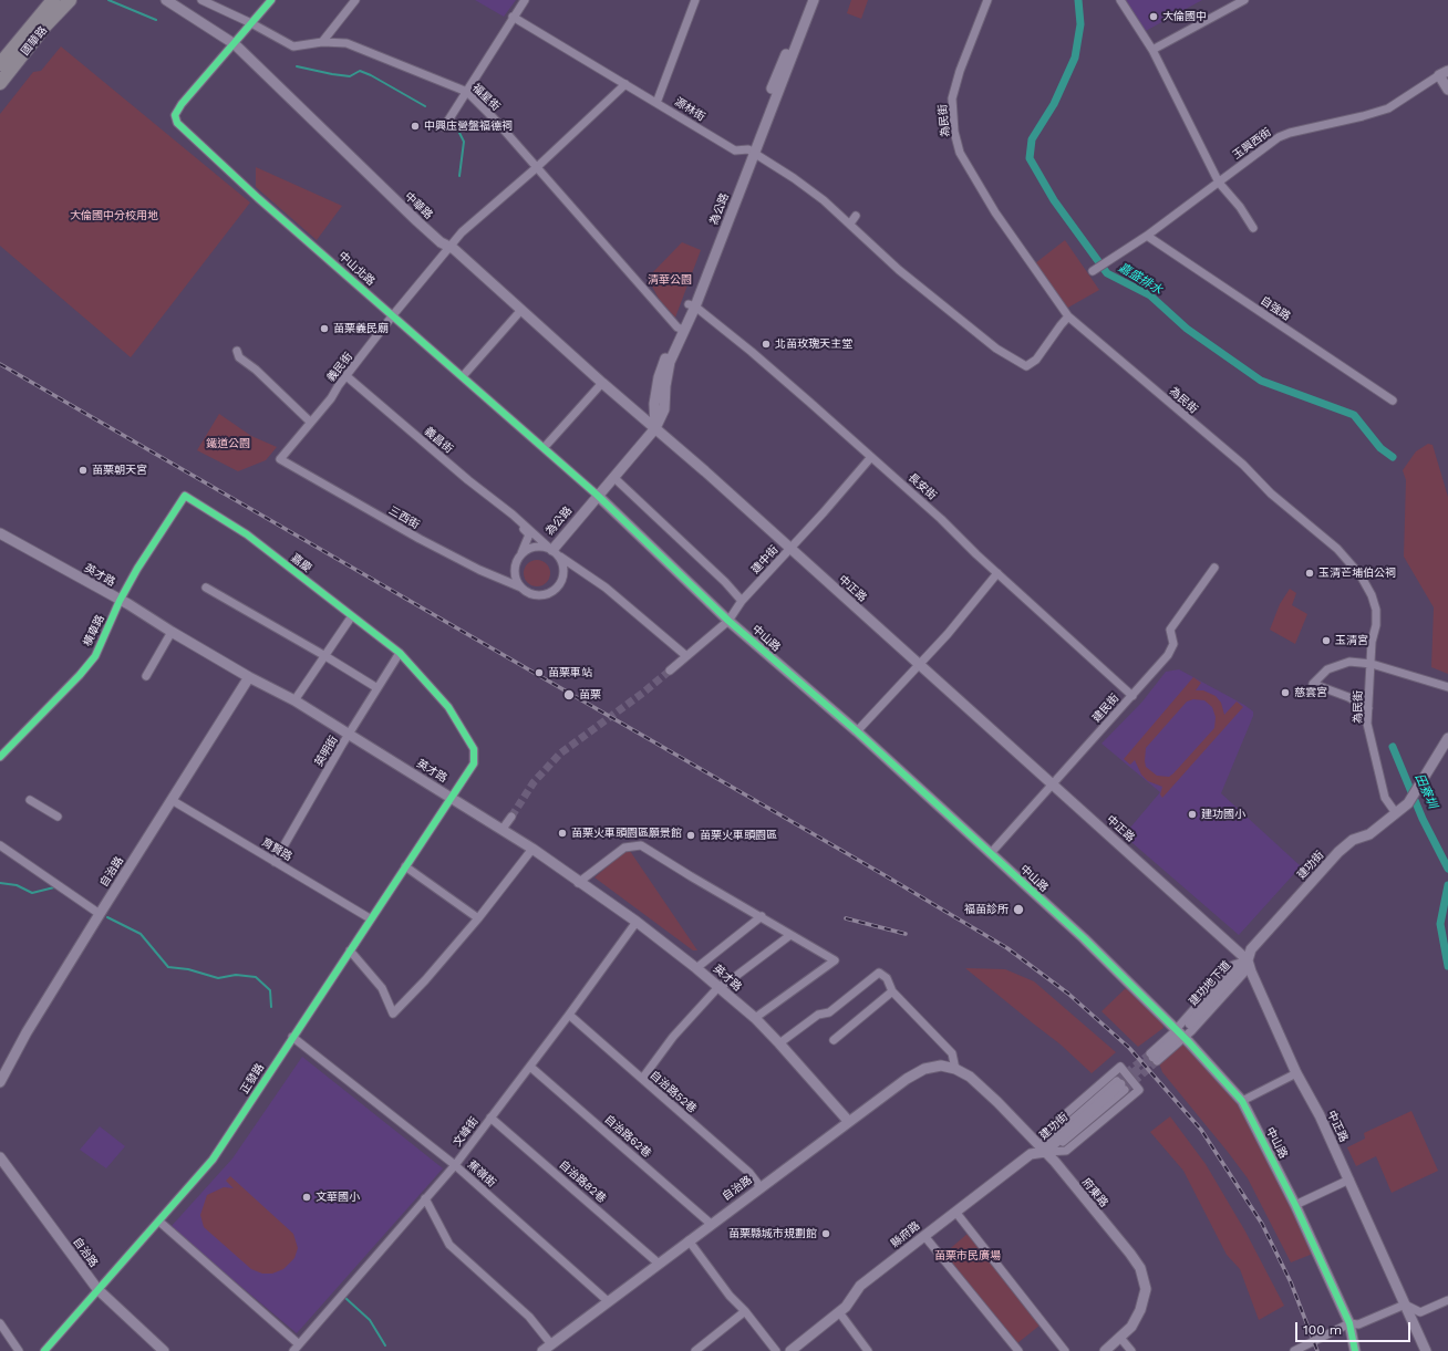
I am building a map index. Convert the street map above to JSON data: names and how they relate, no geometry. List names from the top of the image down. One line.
{"streets":{"main road":["國華路"],"street":["福星街","源林街","為民街","玉興西街","中華路","為公路","中山北路","自強路","義民街","義昌街","長安街","三西街","建中街","嘉慶","英才路","中正路","橫車路","中山路","建民街","英明街","育賢路","建功街","自治路","建功地下道","正發路","自治路52巷","文峰街","自治路62巷","蕉嶺街","自治路82巷","府東路","縣府路"]},"crossings":[["福星街","為公路"],["福星街","中山北路"],["福星街","義民街"],["源林街","為民街"],["源林街","為公路"],["源林街","義民街"],["為民街","建功街"],["玉興西街","自強路"],["中華路","為公路"],["中華路","中山北路"],["中華路","義民街"],["中華路","中正路"],["為公路","中山北路"],["為公路","義昌街"],["為公路","長安街"],["為公路","三西街"],["為公路","建中街"],["為公路","中正路"],["為公路","中山路"],["中山北路","義民街"],["中山北路","中山路"],["義民街","義昌街"],["義民街","三西街"],["義昌街","三西街"],["長安街","建中街"],["長安街","建民街"],["建中街","中正路"],["建中街","中山路"],["嘉慶","英才路"],["嘉慶","橫車路"],["嘉慶","英明街"],["嘉慶","正發路"],["英才路","橫車路"],["英才路","英明街"],["英才路","自治路"],["英才路","正發路"],["英才路","文峰街"],["中正路","建民街"],["中正路","建功街"],["中正路","建功地下道"],["中山路","建民街"],["英明街","育賢路"],["育賢路","自治路"],["育賢路","正發路"],["建功街","建功地下道"],["建功街","府東路"],["建功街","縣府路"],["自治路","正發路"],["自治路","自治路52巷"],["自治路","自治路62巷"],["自治路","蕉嶺街"],["自治路","自治路82巷"],["自治路","府東路"],["正發路","蕉嶺街"],["自治路52巷","文峰街"],["文峰街","自治路62巷"],["文峰街","蕉嶺街"],["文峰街","自治路82巷"],["府東路","縣府路"]],"water":["嘉盛排水","田寮圳"],"parks":["大倫國中分校用地","清華公園","鐵道公園","苗栗市民廣場"],"places":["大倫國中","中興庒營盤福德祠","苗栗義民廟","北苗玫瑰天主堂","苗栗朝天宮","玉清芒埔伯公祠","玉清宮","苗栗車站","慈雲宮","苗栗","建功國小","苗栗火車頭園區願景館","苗栗火車頭園區","福苗診所","文華國小","苗栗縣城市規劃館"],"scale_bar":"100 m"}
